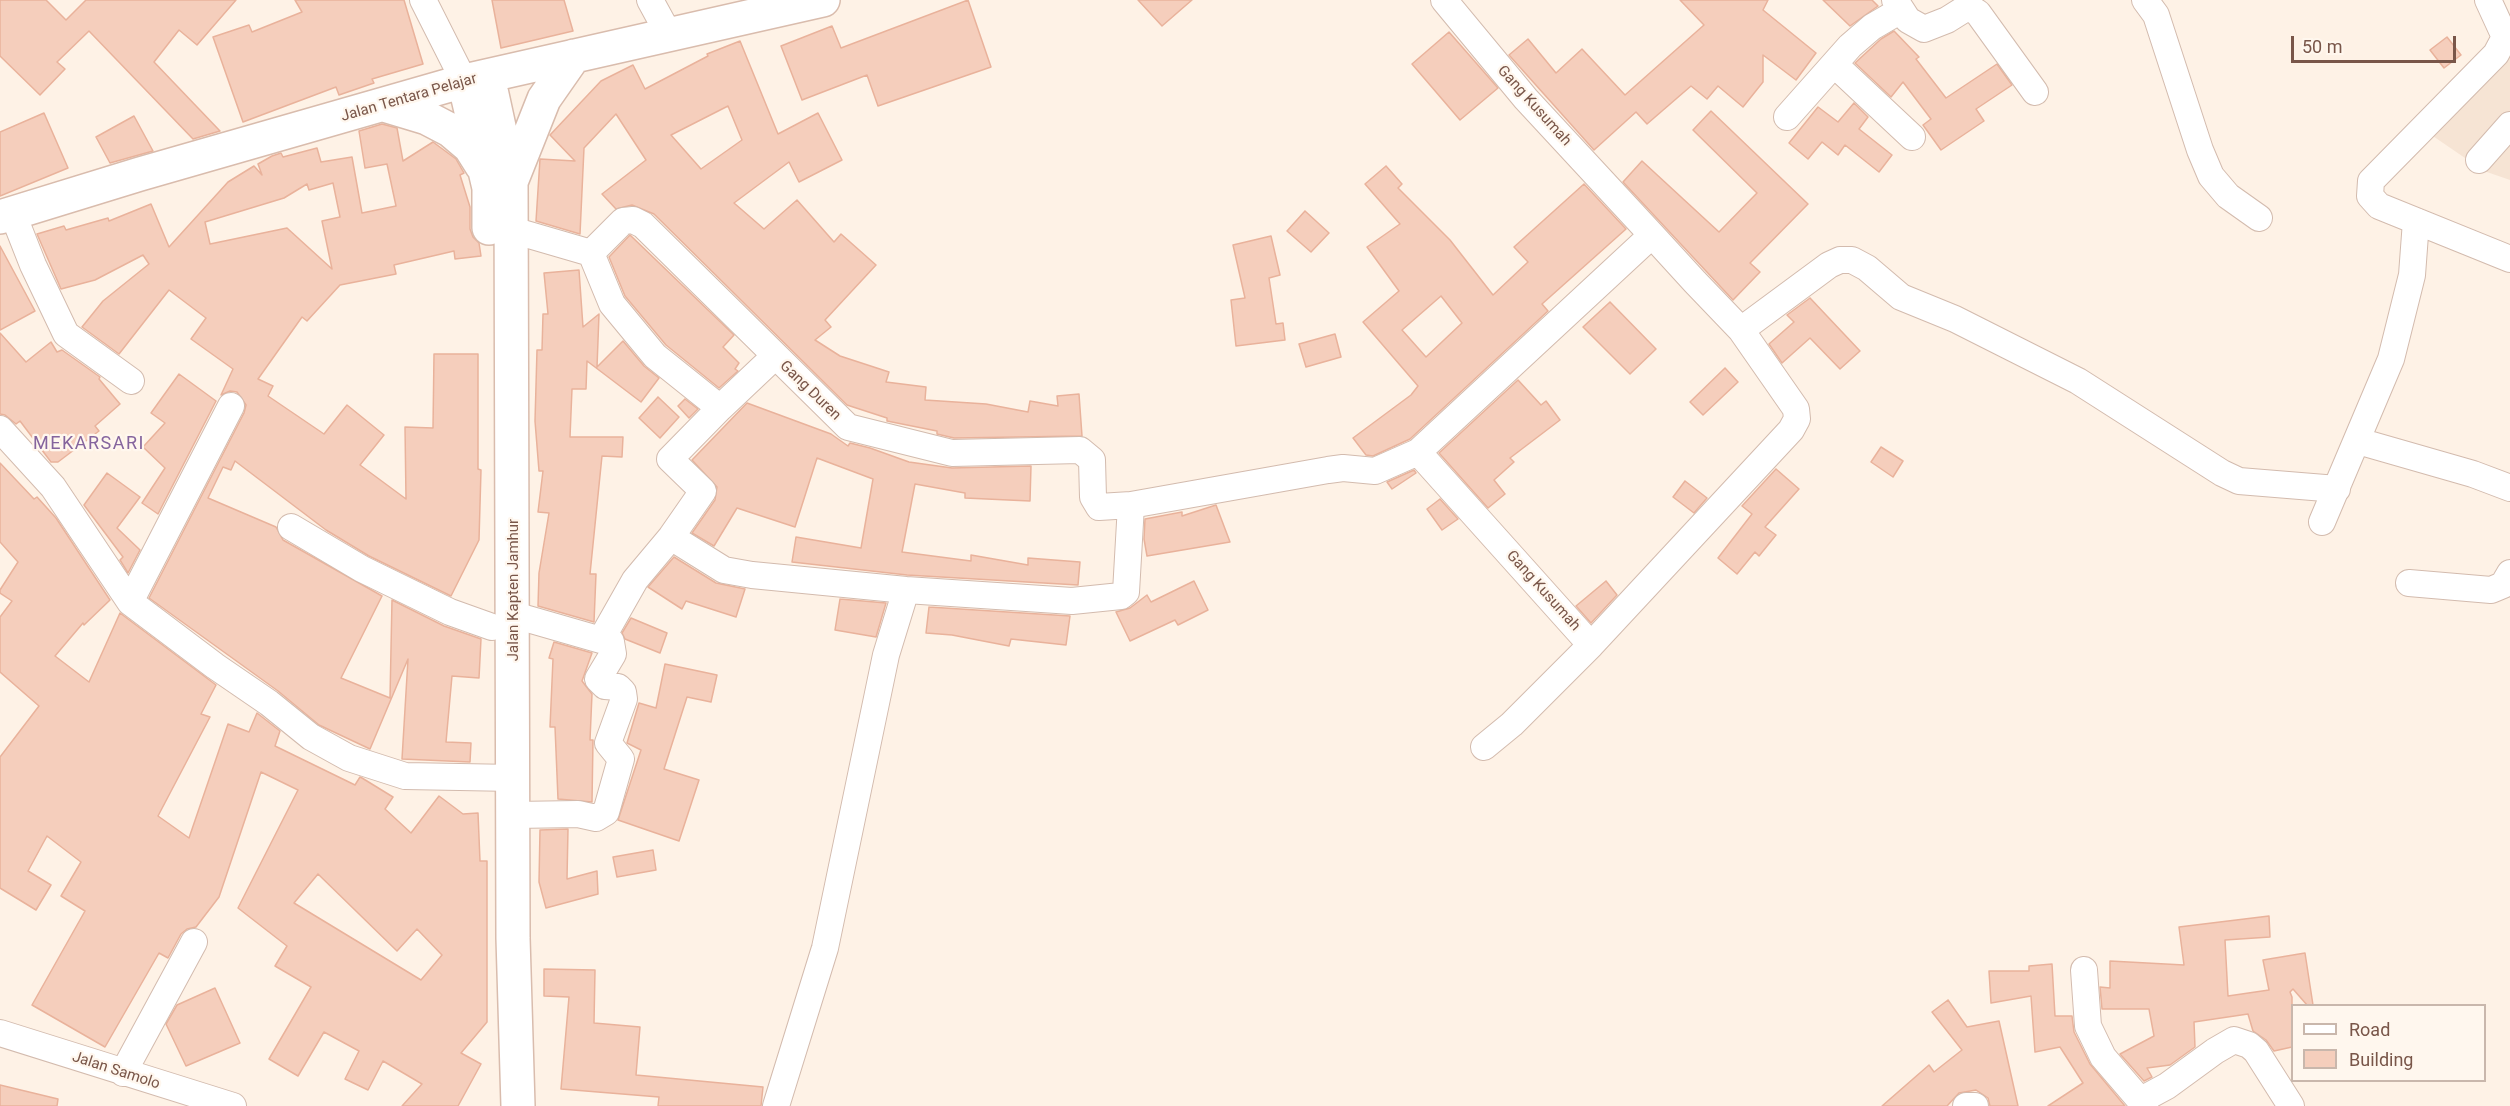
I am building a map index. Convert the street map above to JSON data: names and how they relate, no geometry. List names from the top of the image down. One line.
{"streets":{"street":["Jalan Tentara Pelajar","Gang Kusumah","Gang Duren","Jalan Kapten Jamhur","Jalan Samolo"]},"crossings":[["Jalan Tentara Pelajar","Jalan Kapten Jamhur"]],"districts":["MEKARSARI"],"legend":["Road","Building"],"scale_bar":"50 m"}
